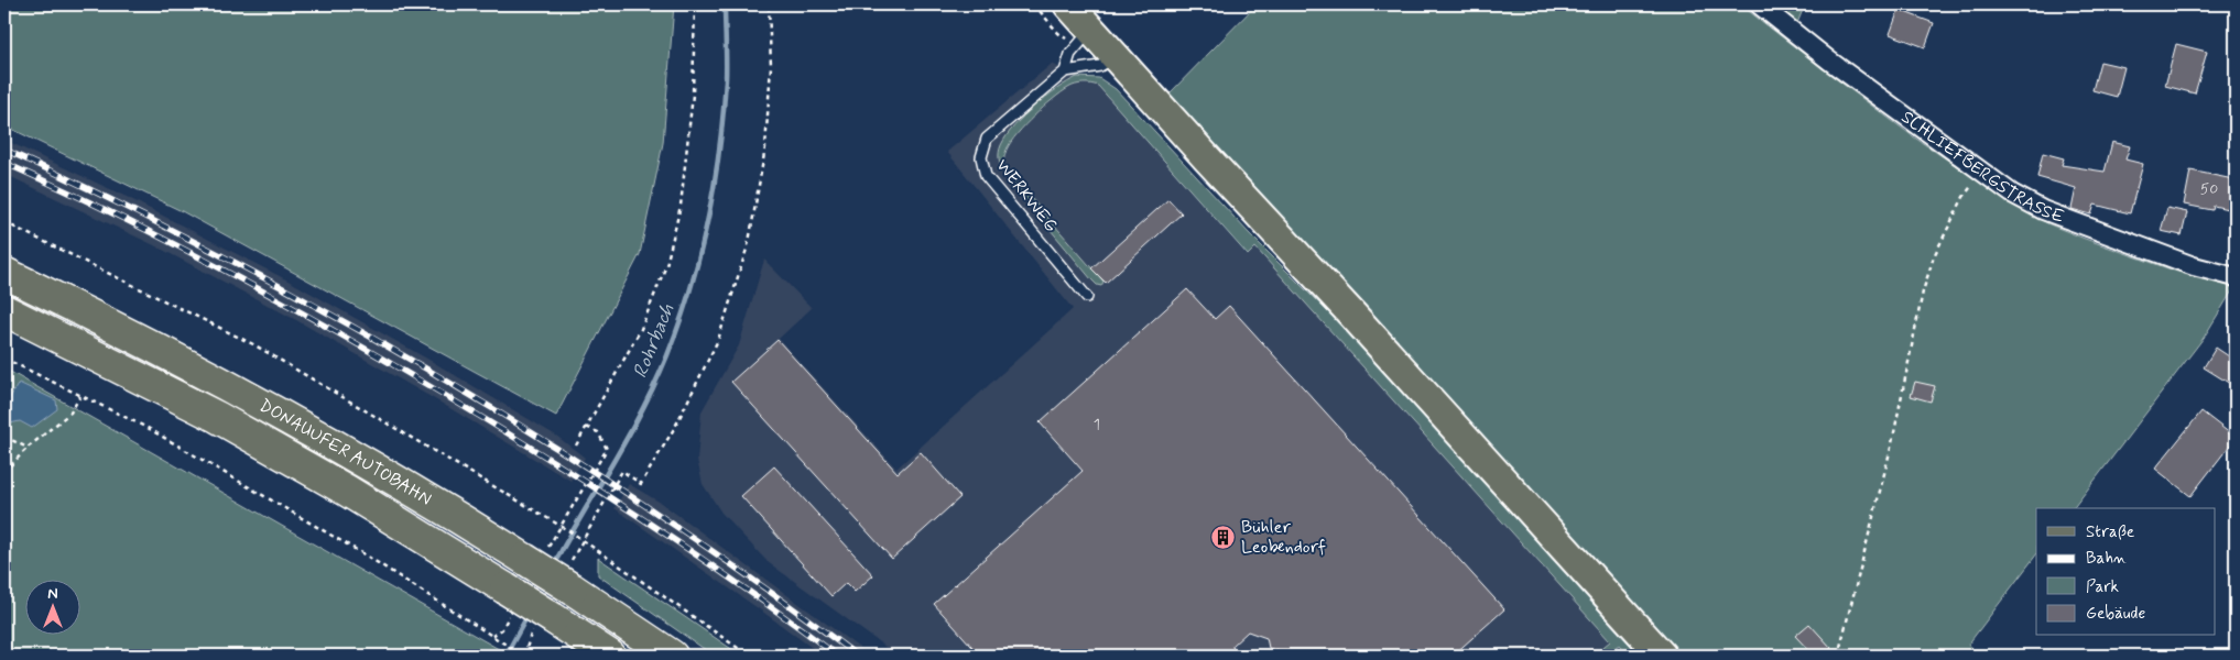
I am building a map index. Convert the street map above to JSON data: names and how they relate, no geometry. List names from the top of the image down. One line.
{"streets":{"highway":["DONAUUFER AUTOBAHN"],"street":["SCHLIEFBERGSTRASSE"],"lane":["WERKWEG"]},"water":["Rohrbach"],"places":{"building":["Bühler Leobendorf"]},"house_numbers":["50","1"],"legend":["Straße","Bahn","Park","Gebäude"],"north":"top"}
